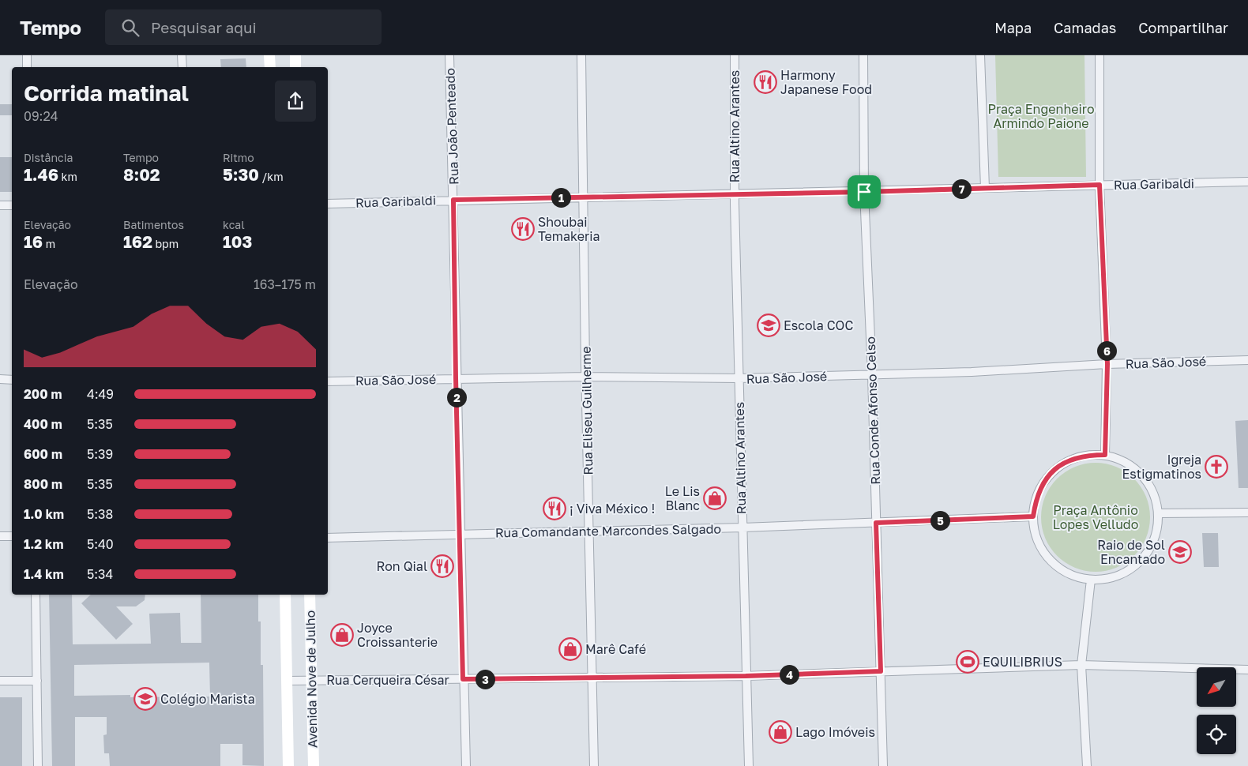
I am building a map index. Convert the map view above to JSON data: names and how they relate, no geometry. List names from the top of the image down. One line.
{"streets":{"main road":["Avenida Nove de Julho"],"street":["Rua João Penteado","Rua Altino Arantes","Rua Garibaldi","Rua São José","Rua Eliseu Guilherme","Rua Conde Afonso Celso","Rua Comandante Marcondes Salgado","Rua Cerqueira César"]},"crossings":[["Rua João Penteado","Rua Garibaldi"],["Rua João Penteado","Rua São José"],["Rua João Penteado","Rua Comandante Marcondes Salgado"],["Rua João Penteado","Rua Cerqueira César"],["Rua Altino Arantes","Rua Garibaldi"],["Rua Altino Arantes","Rua São José"],["Rua Altino Arantes","Rua Comandante Marcondes Salgado"],["Rua Altino Arantes","Rua Cerqueira César"],["Rua Garibaldi","Rua Eliseu Guilherme"],["Rua Garibaldi","Rua Conde Afonso Celso"],["Rua São José","Rua Eliseu Guilherme"],["Rua São José","Rua Conde Afonso Celso"],["Rua Eliseu Guilherme","Rua Comandante Marcondes Salgado"],["Rua Eliseu Guilherme","Rua Cerqueira César"],["Rua Conde Afonso Celso","Rua Comandante Marcondes Salgado"],["Rua Conde Afonso Celso","Rua Cerqueira César"],["Avenida Nove de Julho","Rua Cerqueira César"]],"parks":["Praça Engenheiro Armindo Paione","Praça Antônio Lopes Velludo"],"places":{"restaurant":["Harmony Japanese Food","Shoubai Temakeria","¡ Viva México !","Ron Qial"],"school or university":["Escola COC","Raio de Sol Encantado","Colégio Marista"],"church":["Igreja Estigmatinos"],"shop":["Le Lis Blanc","Joyce Croissanterie","Marê Café","Lago Imóveis"],"sports":["EQUILIBRIUS"]},"north":"bottom left","page":{"header":"Tempo","search":"Pesquisar aqui","nav":["Mapa","Camadas","Compartilhar"],"heading":["Corrida matinal","09:24"],"stats":[["Distância","1.46 km"],["Tempo","8:02"],["Ritmo","5:30 /km"],["Elevação","16 m"],["Batimentos","162 bpm"],["kcal","103"]],"pins":["7","1","6","2","5","4","3"],"chart":["Elevação","163–175 m"],"list":[{"name":"200 m","note":"4:49"},{"name":"400 m","note":"5:35"},{"name":"600 m","note":"5:39"},{"name":"800 m","note":"5:35"},{"name":"1.0 km","note":"5:38"},{"name":"1.2 km","note":"5:40"},{"name":"1.4 km","note":"5:34"}]}}
